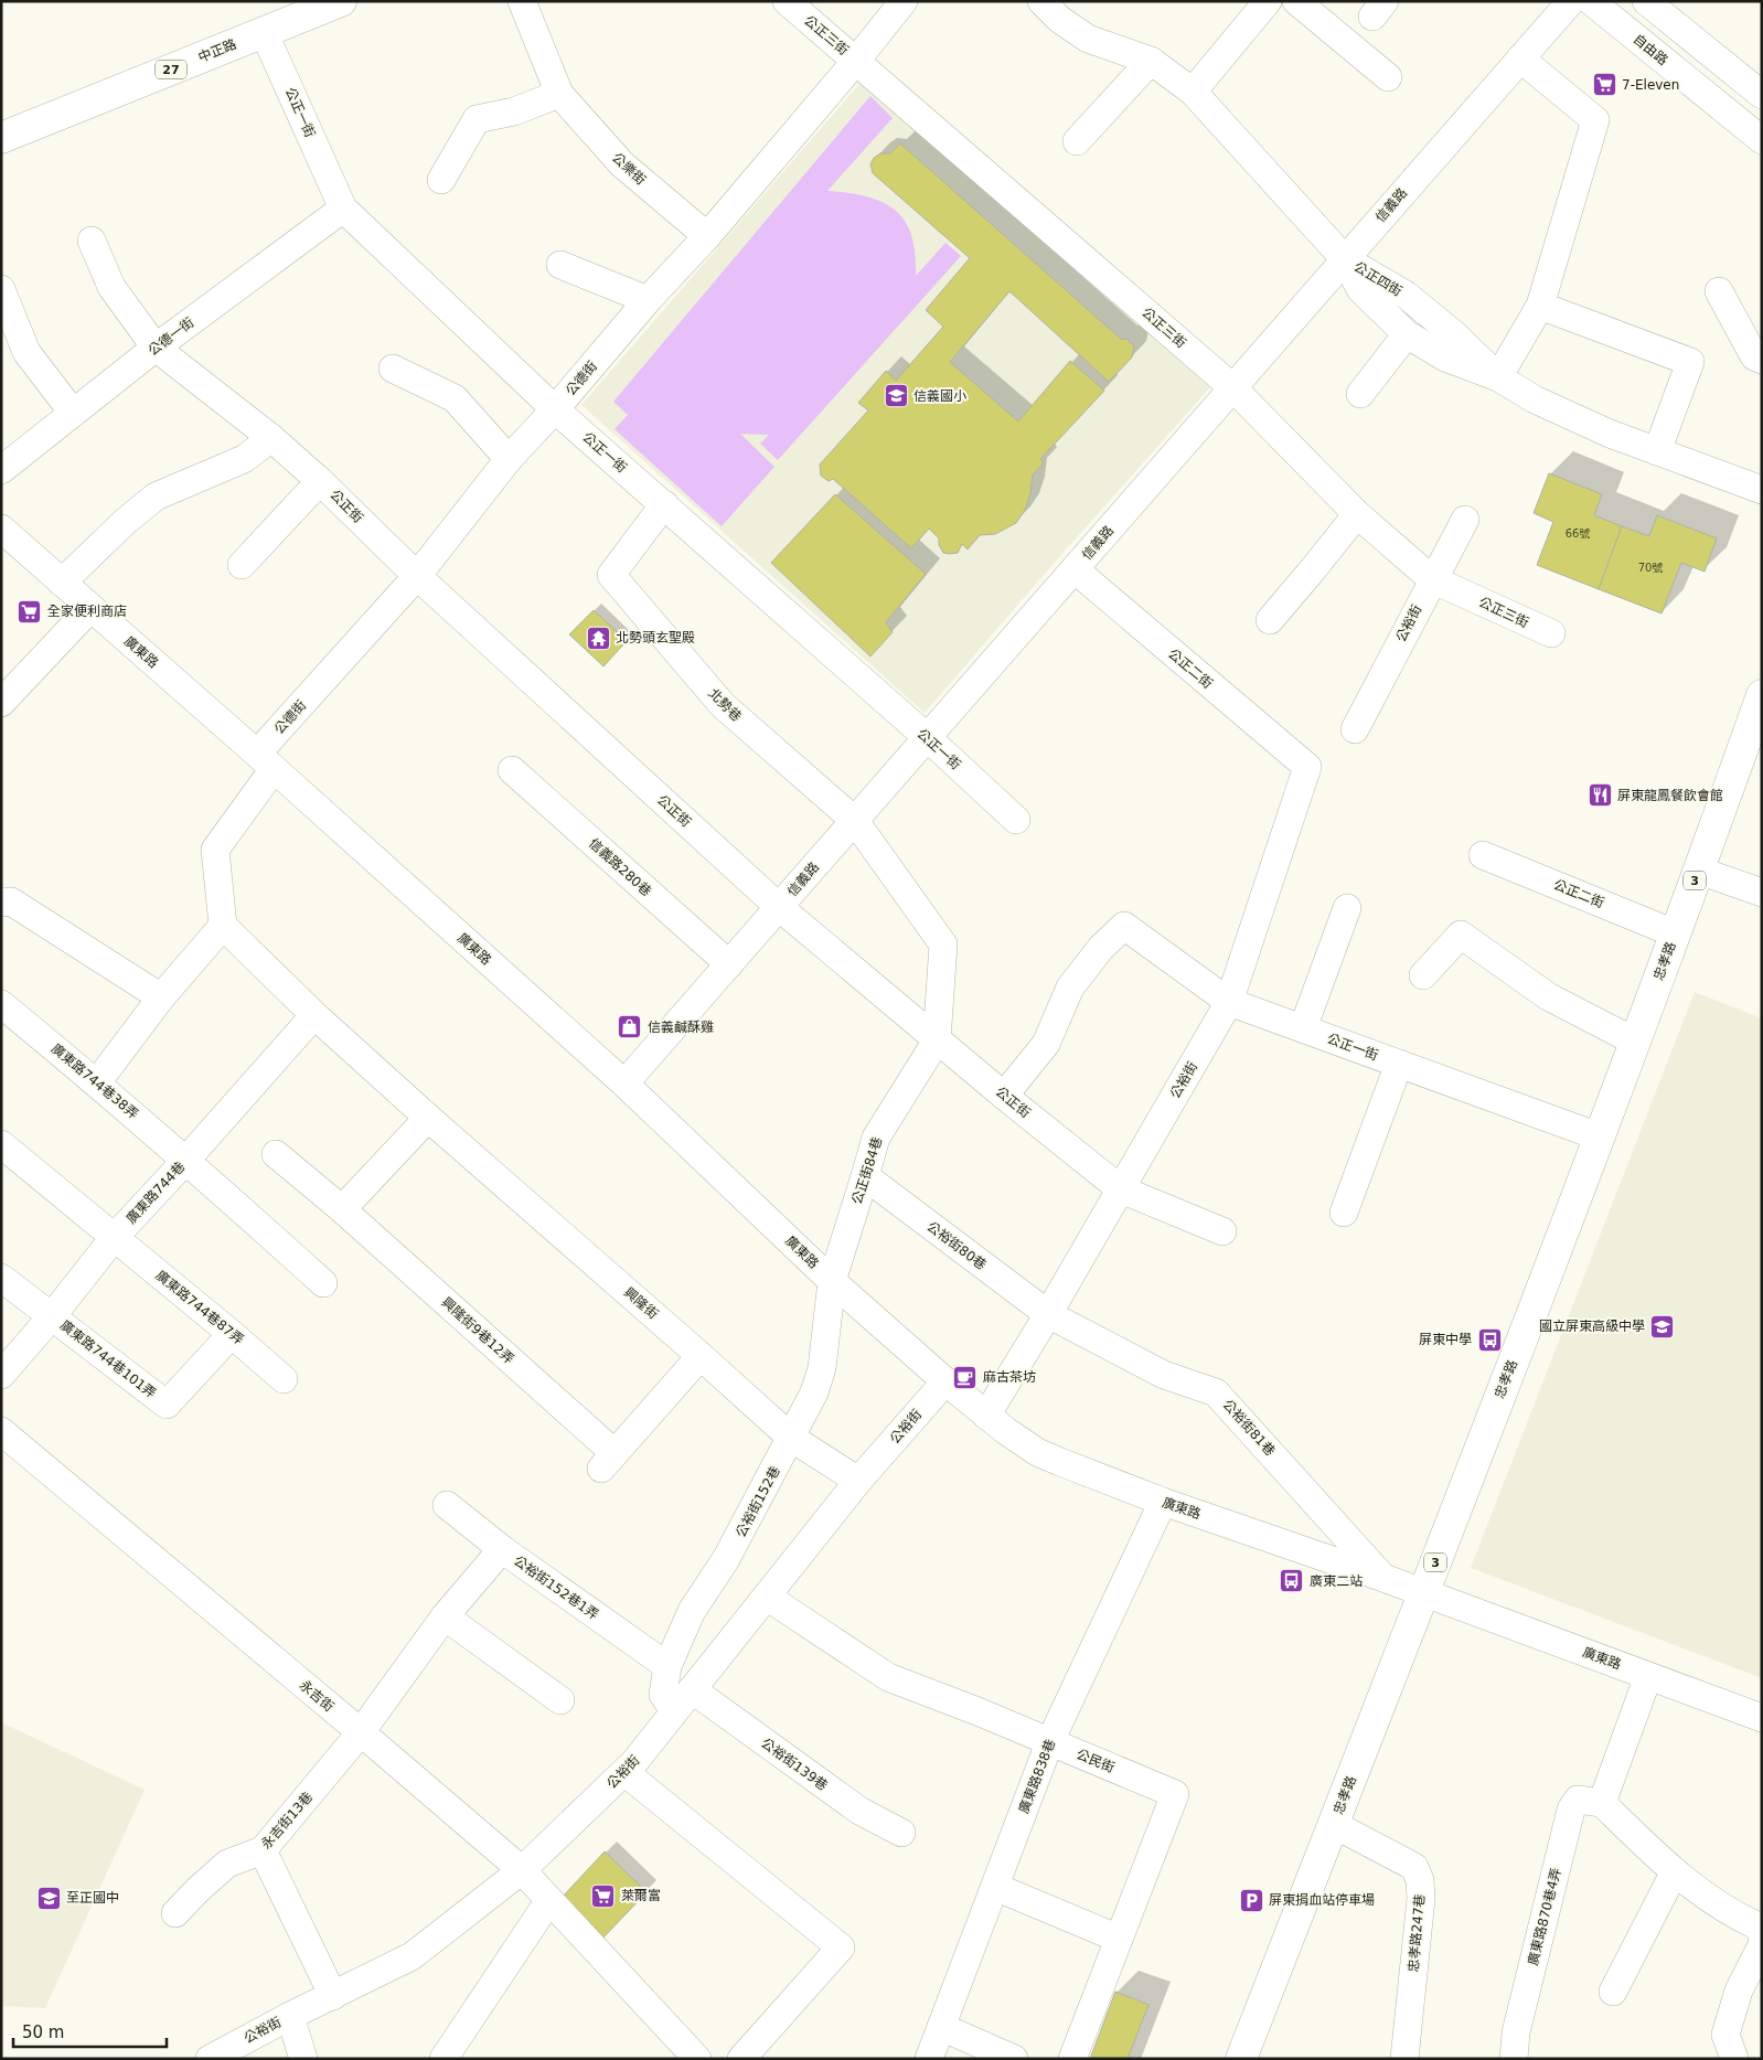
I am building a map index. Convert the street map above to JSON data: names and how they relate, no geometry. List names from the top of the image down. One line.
{"streets":{"main road":["中正路","27","3","忠孝路"],"street":["公正三街","自由路","公正一街","公樂街","信義路","公正四街","公德一街","公德街","公正街","公裕街","廣東路","公正二街","北勢巷","信義路280巷","廣東路744巷38弄","公正街84巷","廣東路744巷","公裕街80巷","興隆街","廣東路744巷87弄","興隆街9巷12弄","廣東路744巷101弄","公裕街81巷","公裕街152巷","公裕街152巷1弄","永吉街","公民街","公裕街139巷","廣東路838巷","永吉街13巷","廣東路870巷4弄","忠孝路247巷"]},"crossings":[["公正三街","信義路"],["公正三街","公德街"],["公正三街","公裕街"],["中正路","公正一街"],["公正一街","信義路"],["公正一街","公德一街"],["公正一街","公德街"],["公正一街","公正街"],["公正一街","公裕街"],["公正一街","北勢巷"],["公正一街","忠孝路"],["公樂街","公德街"],["信義路","公正四街"],["信義路","公正街"],["信義路","廣東路"],["信義路","公正二街"],["信義路","北勢巷"],["信義路","信義路280巷"],["公德一街","公正街"],["公德街","公正街"],["公德街","廣東路"],["公正街","公裕街"],["公正街","北勢巷"],["公正街","公正街84巷"],["公裕街","廣東路"],["公裕街","公正二街"],["公裕街","公裕街80巷"],["公裕街","興隆街"],["公裕街","公裕街81巷"],["公裕街","公裕街152巷"],["公裕街","永吉街"],["公裕街","公民街"],["公裕街","公裕街139巷"],["廣東路","忠孝路"],["廣東路","公正街84巷"],["廣東路","公裕街81巷"],["廣東路","公裕街152巷"],["廣東路","廣東路838巷"],["公正二街","忠孝路"],["北勢巷","公正街84巷"],["忠孝路","忠孝路247巷"],["廣東路744巷38弄","廣東路744巷"],["公正街84巷","公裕街80巷"],["公正街84巷","公裕街152巷"],["廣東路744巷","廣東路744巷87弄"],["廣東路744巷","廣東路744巷101弄"],["公裕街80巷","公裕街81巷"],["興隆街","興隆街9巷12弄"],["興隆街","公裕街152巷"],["廣東路744巷87弄","廣東路744巷101弄"],["公裕街152巷","公裕街152巷1弄"],["公裕街152巷","公裕街139巷"],["公裕街152巷1弄","永吉街13巷"],["永吉街","永吉街13巷"],["公民街","廣東路838巷"]],"places":{"supermarket":["7-Eleven","全家便利商店","萊爾富"],"school or university":["信義國小","國立屏東高級中學","至正國中"],"temple":["北勢頭玄聖殿"],"restaurant":["屏東龍鳳餐飲會館"],"shop":["信義鹹酥雞"],"bus stop":["屏東中學","廣東二站"],"cafe":["麻古茶坊"],"parking":["屏東捐血站停車場"]},"house_numbers":["66號","70號"],"scale_bar":"50 m"}
